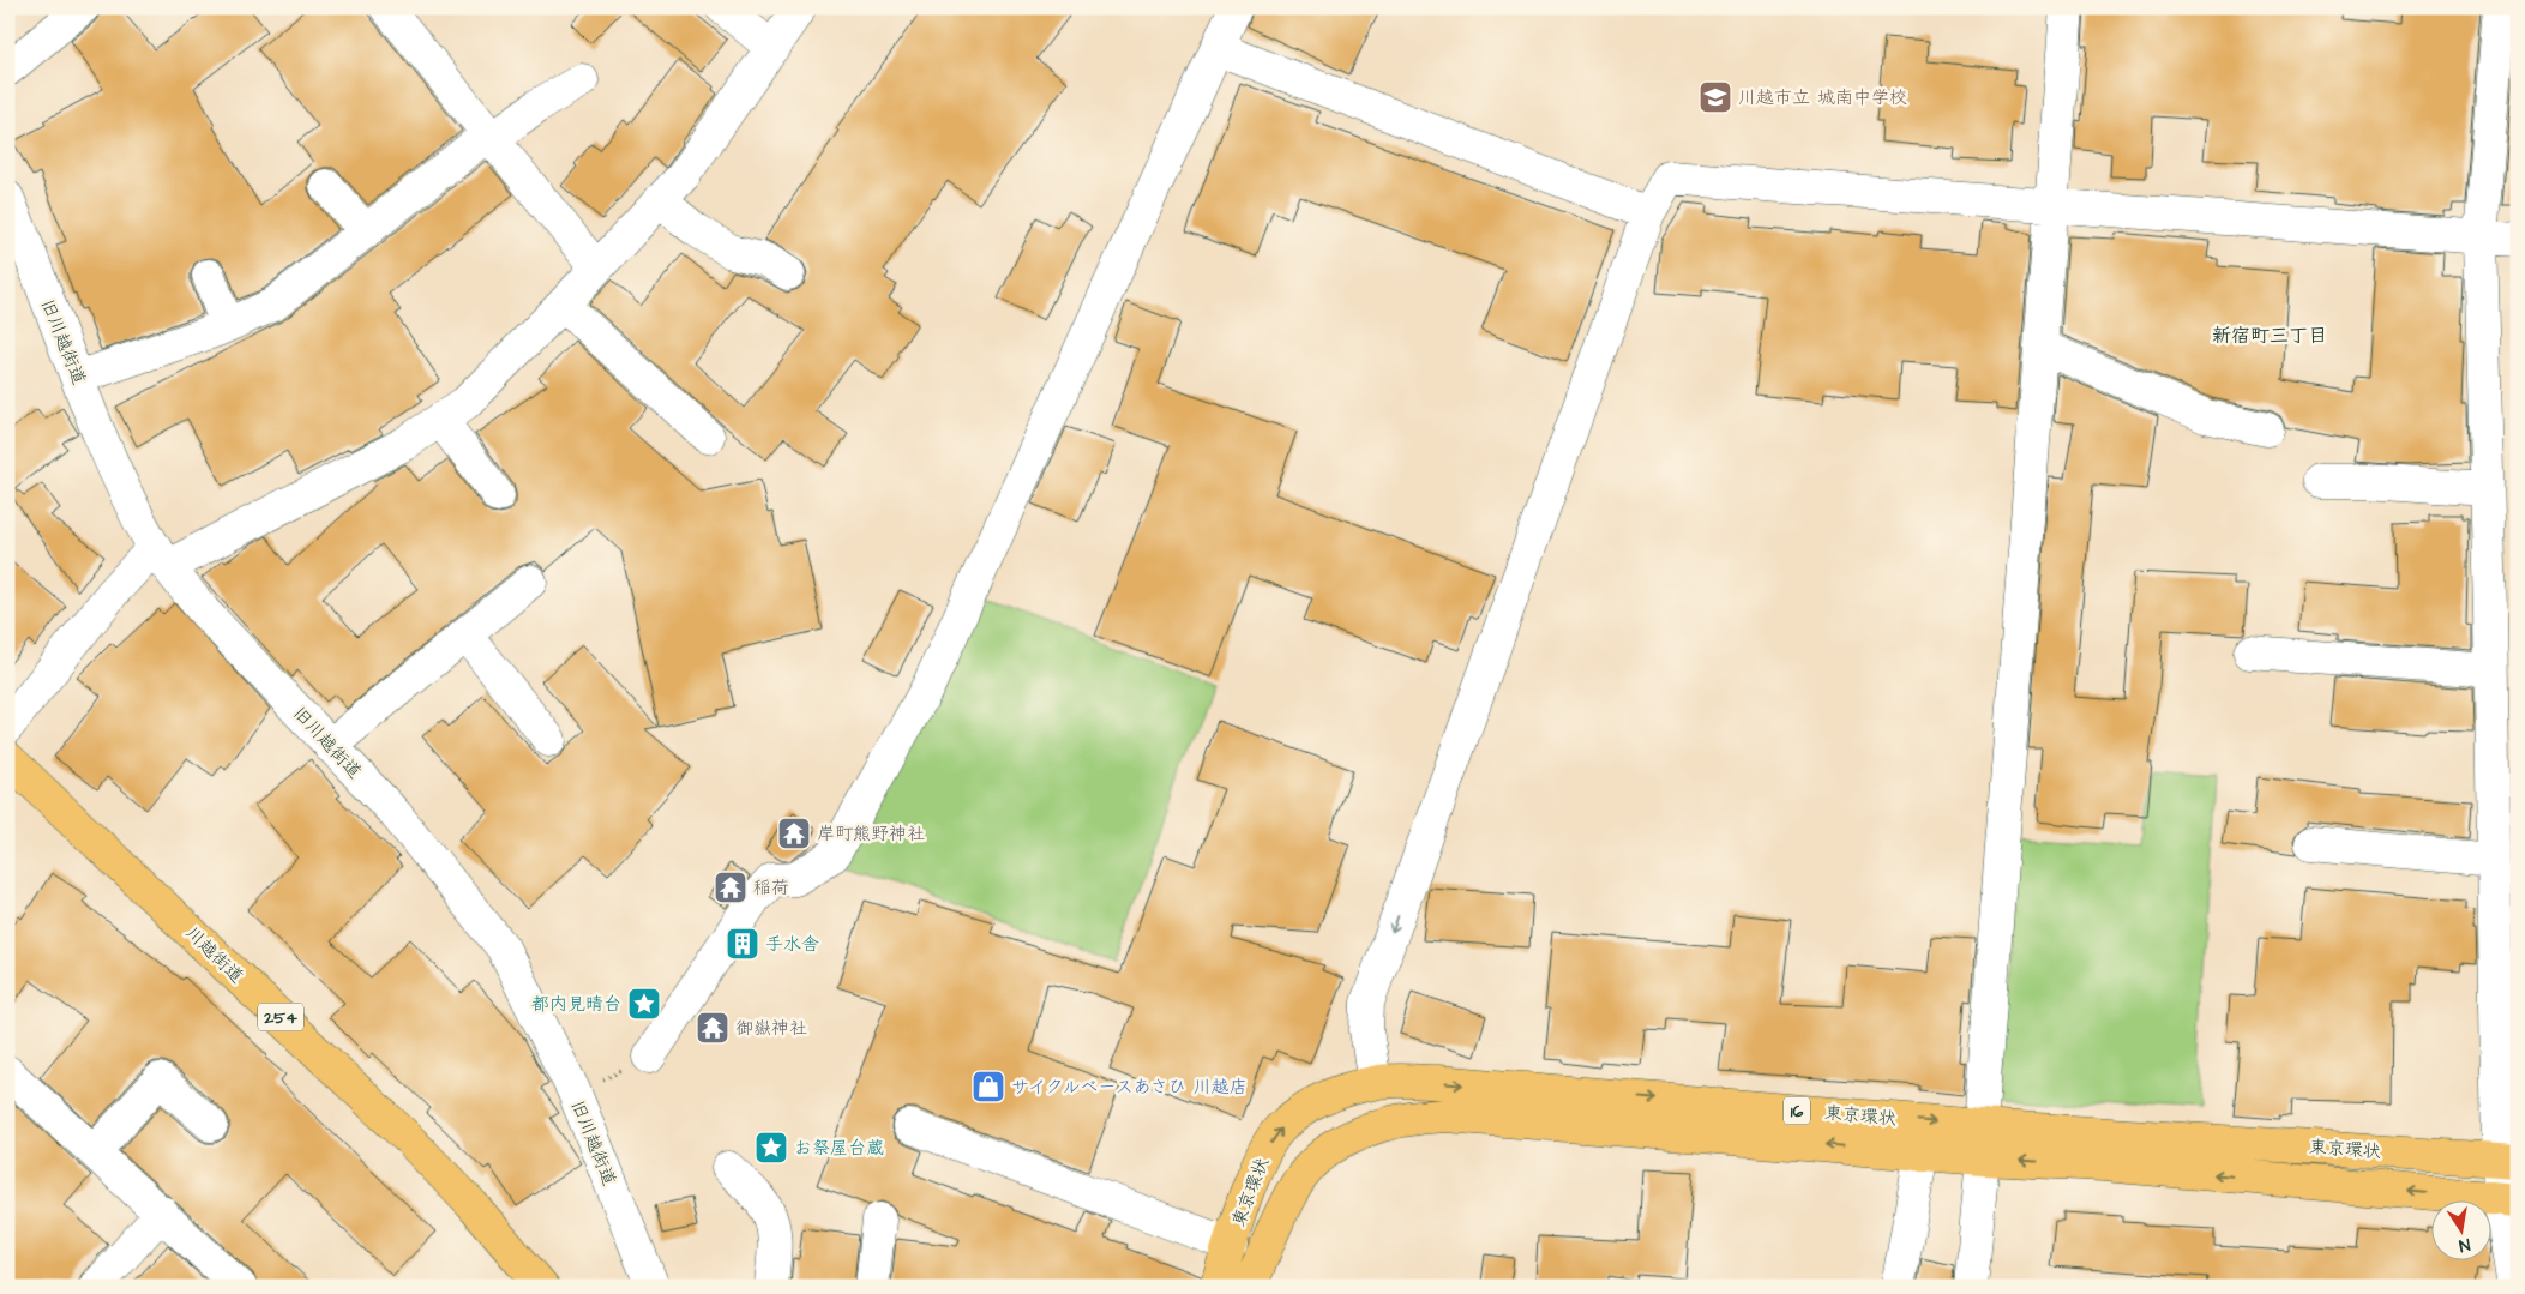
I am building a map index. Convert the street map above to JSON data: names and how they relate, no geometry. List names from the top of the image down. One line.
{"streets":{"highway":["川越街道","254","16","東京環状"],"street":["旧川越街道"]},"districts":["新宿町三丁目"],"places":{"school or university":["川越市立 城南中学校"],"temple":["岸町熊野神社","稲荷","御嶽神社"],"building":["手水舎"],"place":["都内見晴台","お祭屋台蔵"],"shop":["サイクルベースあさひ 川越店"]},"north":"bottom"}
